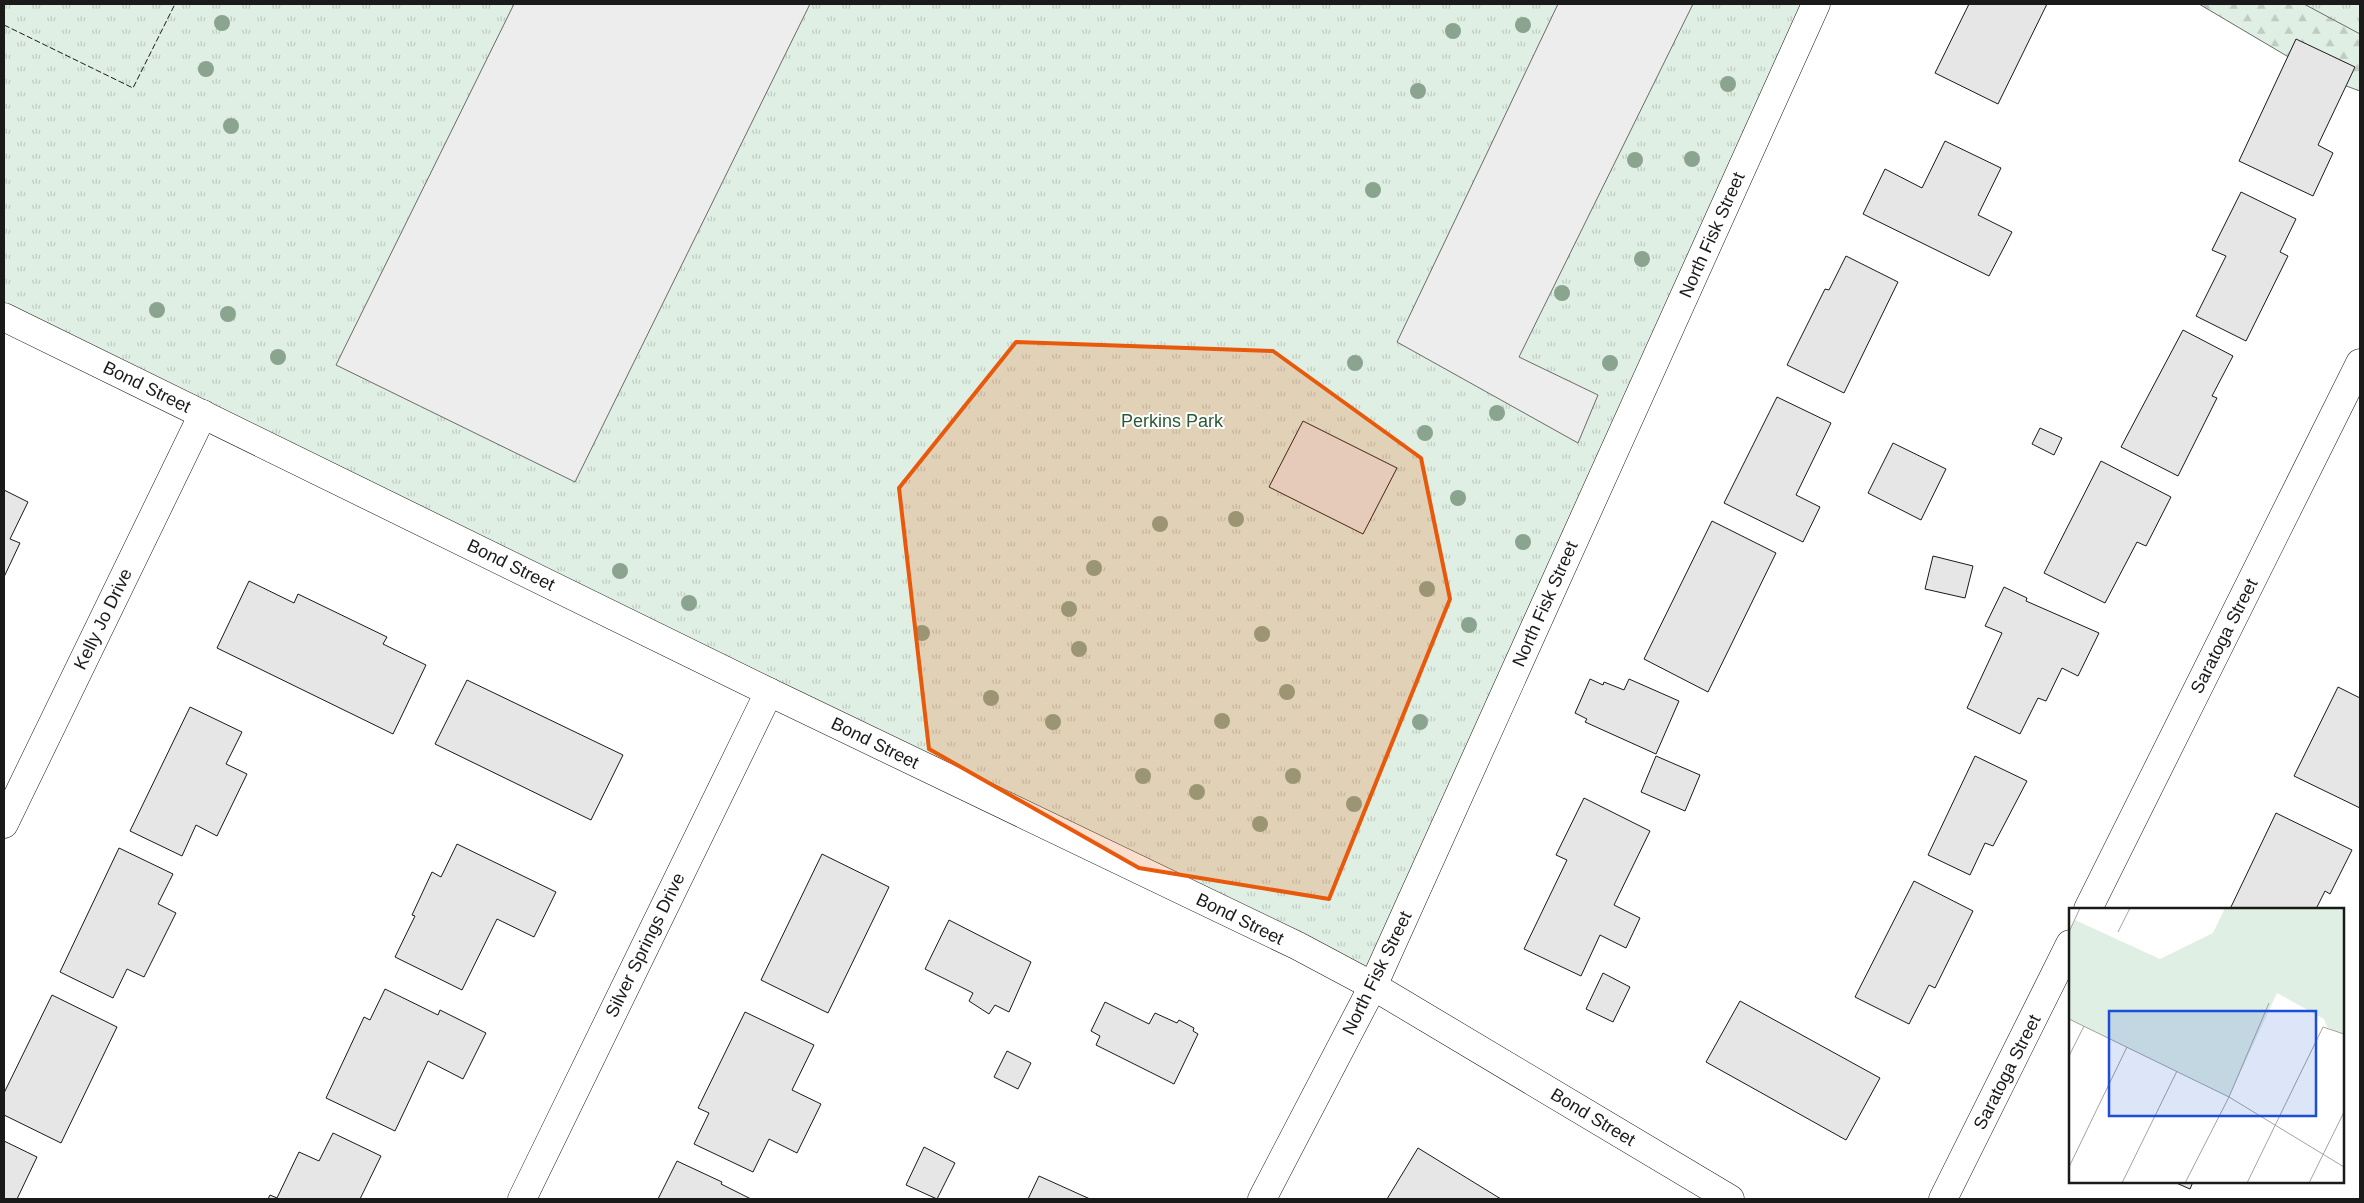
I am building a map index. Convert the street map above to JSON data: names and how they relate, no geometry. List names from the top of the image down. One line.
{"streets":{"street":["North Fisk Street","Bond Street","Kelly Jo Drive","Saratoga Street","Silver Springs Drive"]},"crossings":[["North Fisk Street","Bond Street"],["Bond Street","Kelly Jo Drive"],["Bond Street","Silver Springs Drive"]],"parks":["Perkins Park"]}
